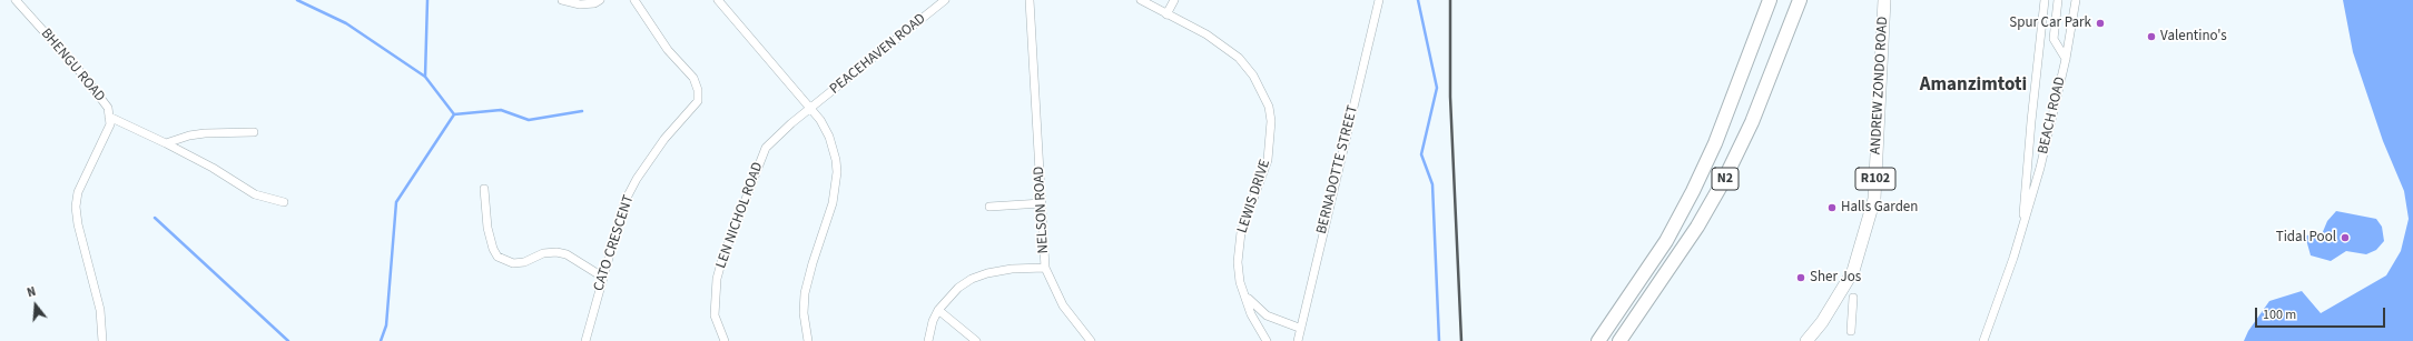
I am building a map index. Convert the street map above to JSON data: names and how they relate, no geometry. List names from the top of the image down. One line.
{"streets":{"highway":["N2"],"main road":["ANDREW ZONDO ROAD","R102"],"street":["PEACEHAVEN ROAD","BHENGU ROAD","BEACH ROAD","BERNADOTTE STREET","LEWIS DRIVE","NELSON ROAD","LEN NICHOL ROAD","CATO CRESCENT"]},"crossings":[["PEACEHAVEN ROAD","LEN NICHOL ROAD"],["BERNADOTTE STREET","LEWIS DRIVE"]],"districts":["Amanzimtoti"],"places":["Spur Car Park","Valentino's","Halls Garden","Tidal Pool","Sher Jos"],"scale_bar":"100 m","north":"top"}
